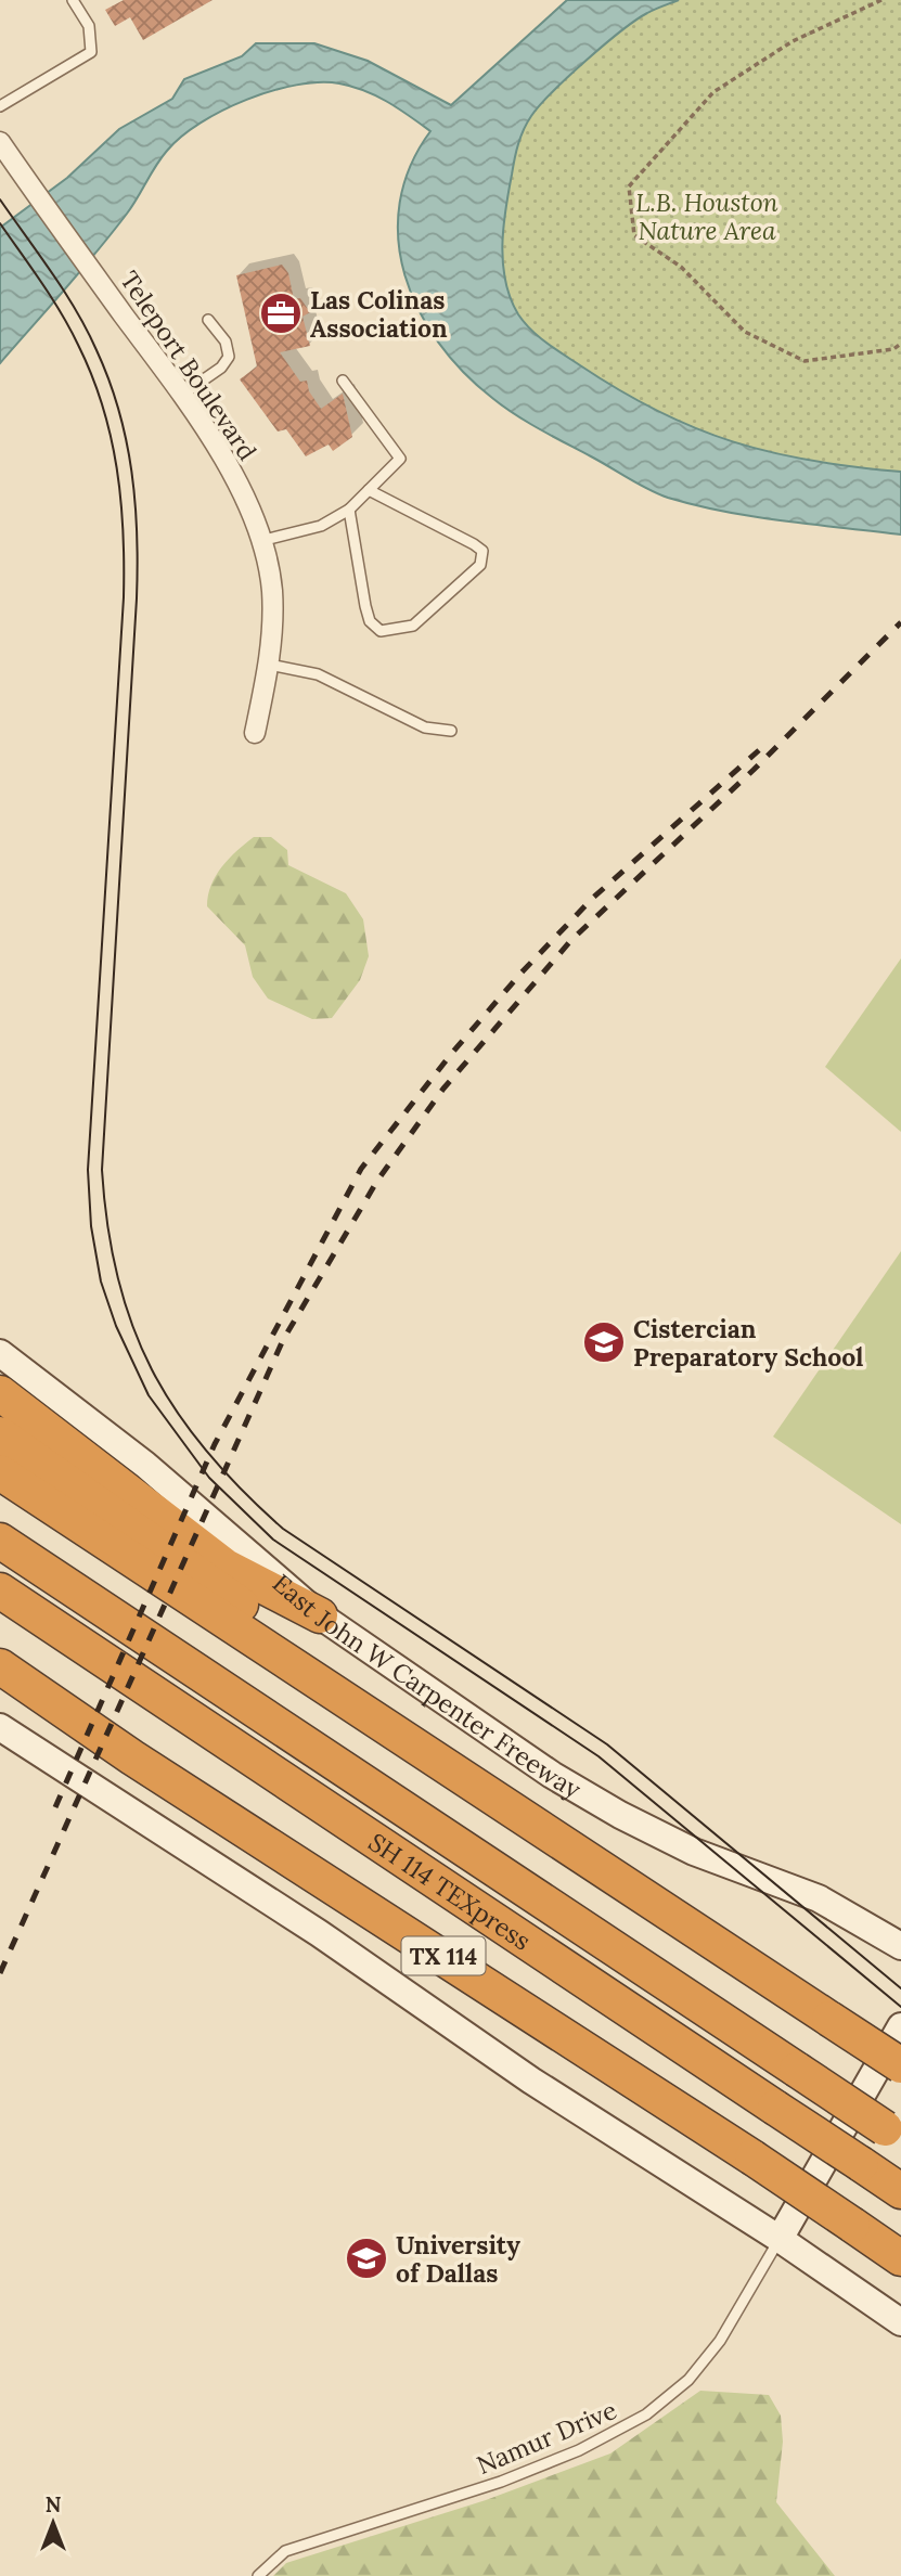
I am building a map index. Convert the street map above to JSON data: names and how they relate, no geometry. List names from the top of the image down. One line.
{"streets":{"highway":["East John W Carpenter Freeway","SH 114 TEXpress","TX 114"],"street":["Teleport Boulevard"],"lane":["Namur Drive"]},"parks":["L.B. Houston Nature Area"],"places":{"office":["Las Colinas Association"],"school or university":["Cistercian Preparatory School","University of Dallas"]},"north":"top"}
